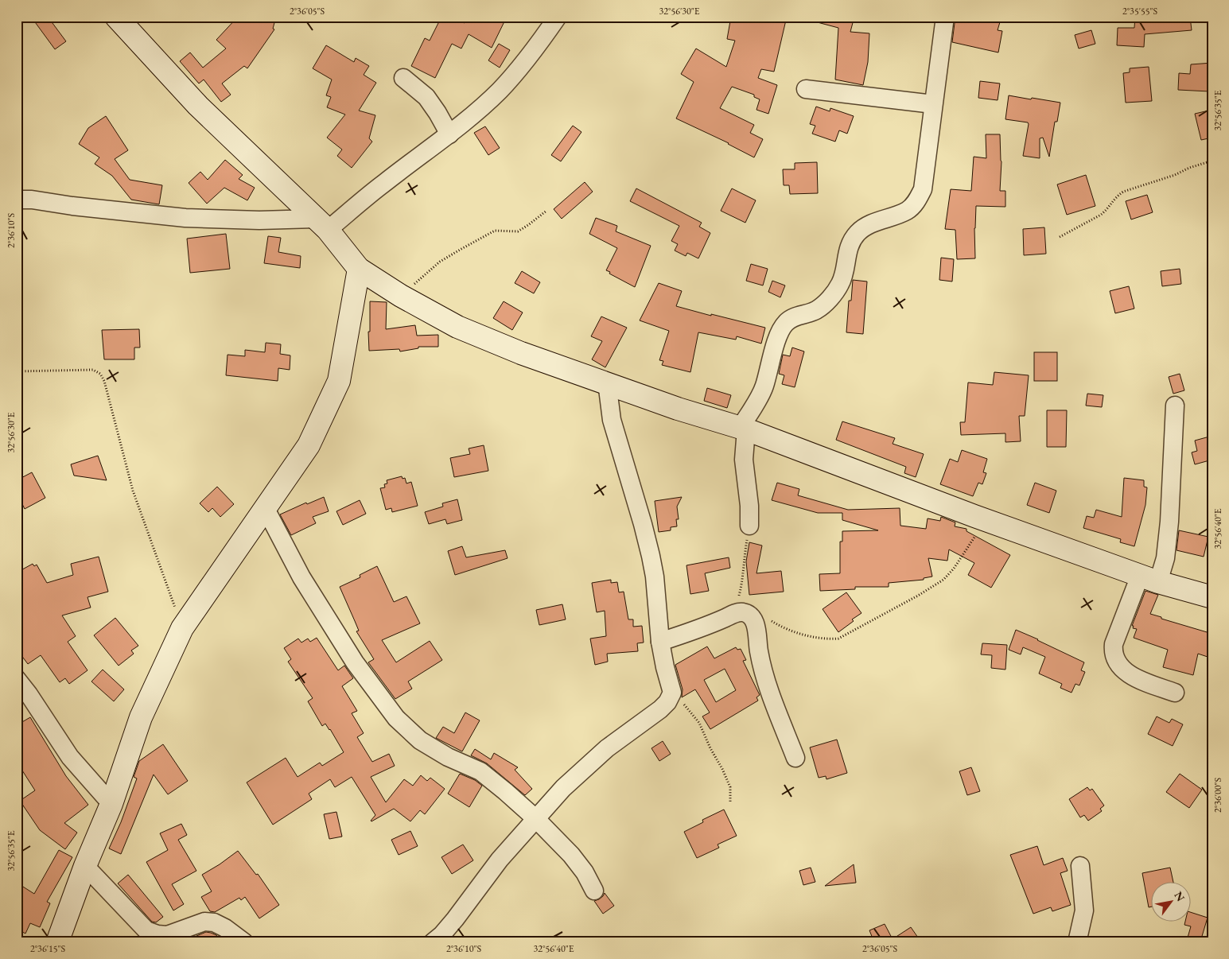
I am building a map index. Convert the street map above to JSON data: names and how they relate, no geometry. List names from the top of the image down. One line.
{"north":"top right","coordinates":["2°36'05\"S","32°56'30\"E","2°35'55\"S","32°56'35\"E","2°36'10\"S","32°56'40\"E","2°36'00\"S","2°36'15\"S"]}
